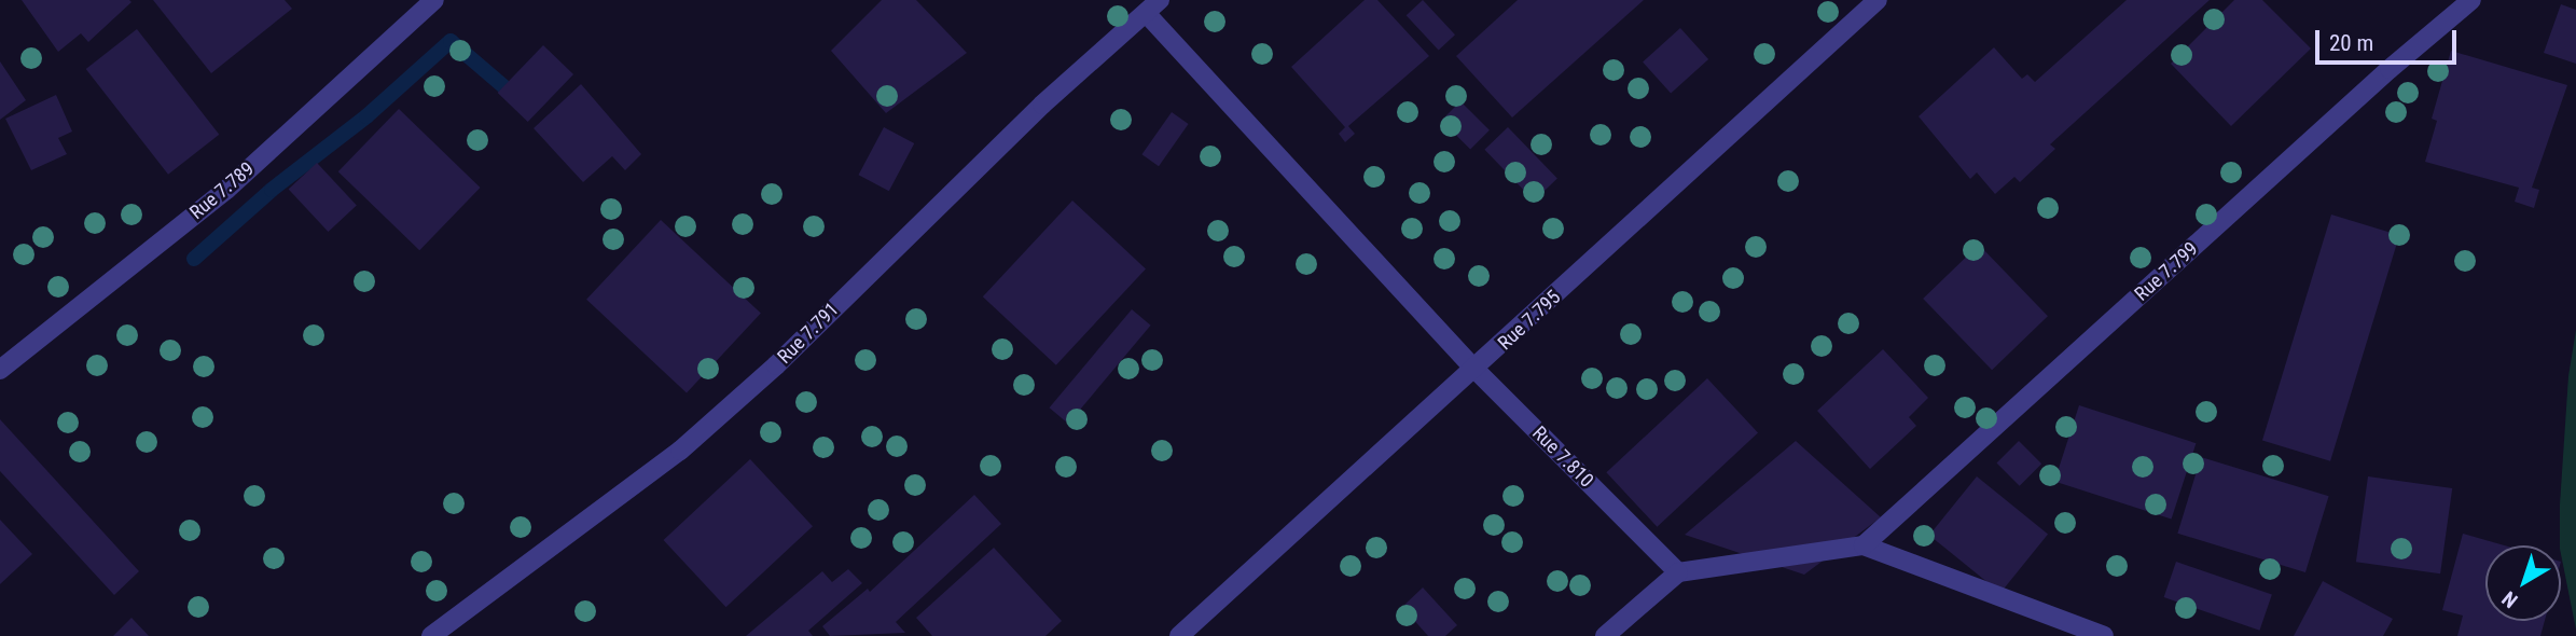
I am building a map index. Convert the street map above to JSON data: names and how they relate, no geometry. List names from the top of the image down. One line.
{"streets":{"street":["Rue 7.789","Rue 7.799","Rue 7.795","Rue 7.791","Rue 7.810"]},"crossings":[["Rue 7.795","Rue 7.810"],["Rue 7.791","Rue 7.810"]],"scale_bar":"20 m","north":"bottom left"}
